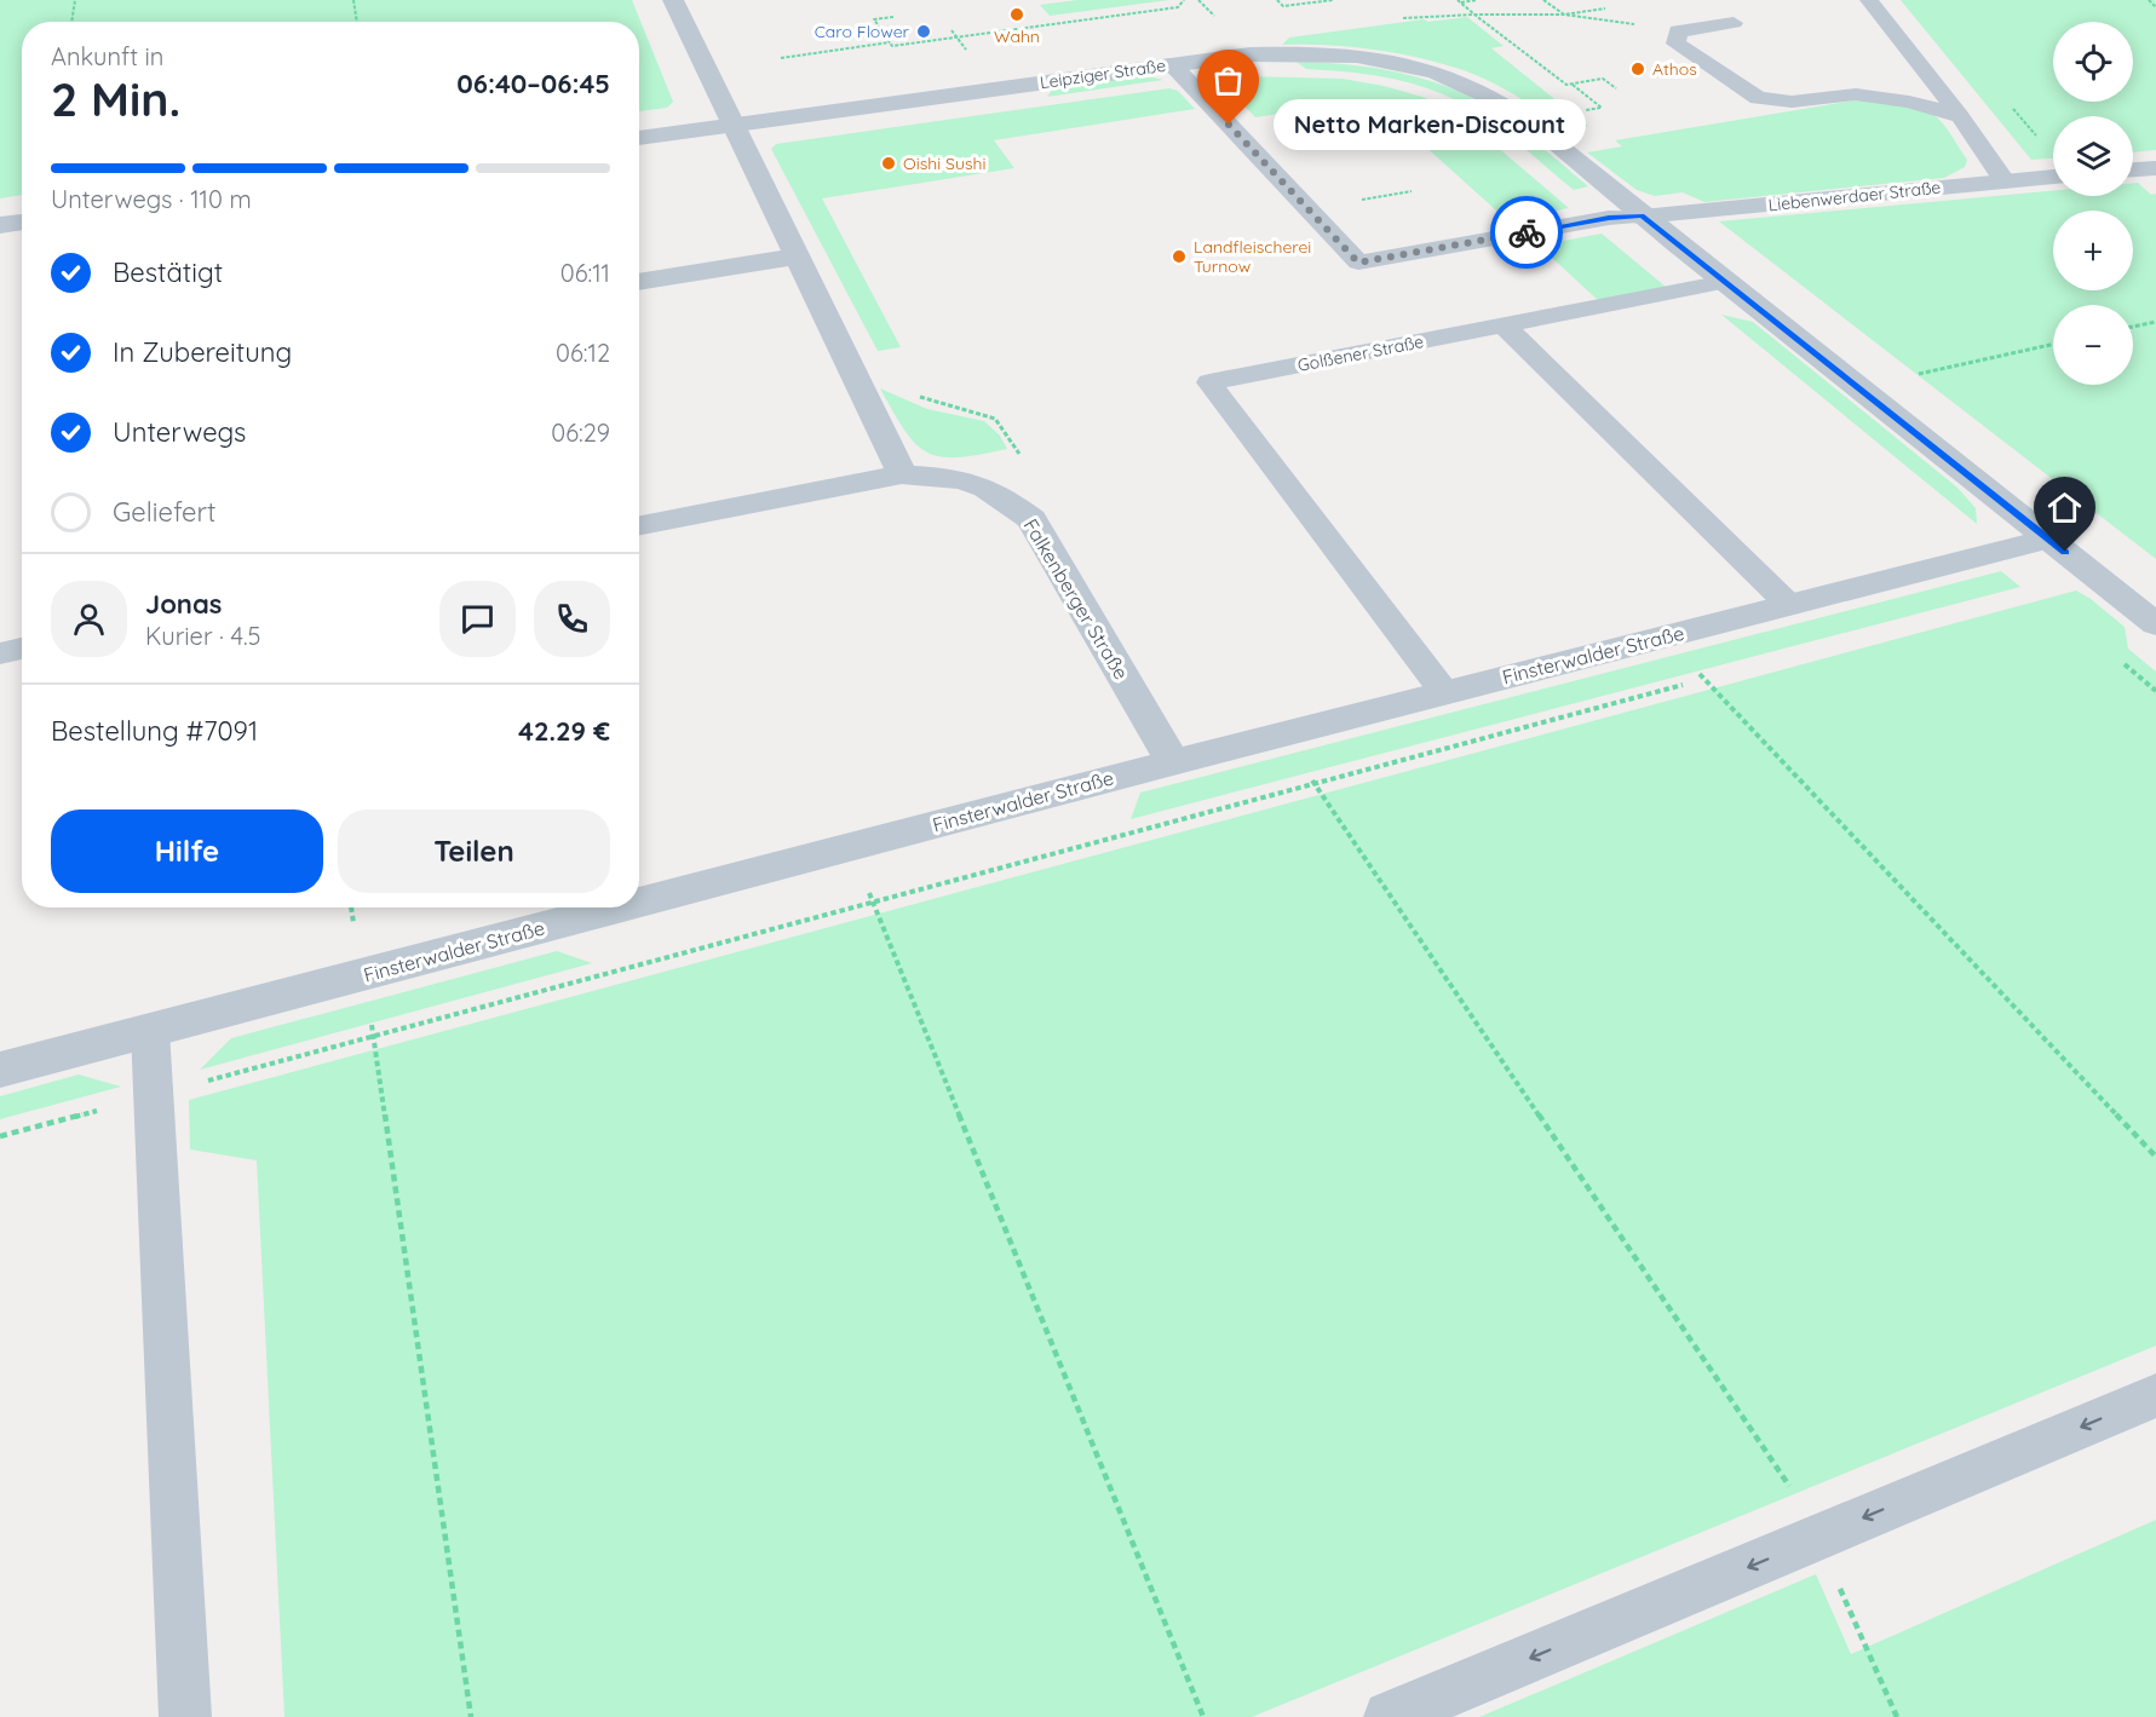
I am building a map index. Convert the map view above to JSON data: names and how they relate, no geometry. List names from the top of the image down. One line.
{"streets":{"street":["Leipziger Straße","Liebenwerdaer Straße","Falkenberger Straße","Finsterwalder Straße"],"lane":["Golßener Straße"]},"crossings":[["Leipziger Straße","Liebenwerdaer Straße"],["Leipziger Straße","Finsterwalder Straße"],["Golßener Straße","Finsterwalder Straße"],["Falkenberger Straße","Finsterwalder Straße"]],"places":["Wahn","Caro Flower","Athos","Netto Marken-Discount","Oishi Sushi","Landfleischerei Turnow"],"page":{"map_buttons":["+","−"],"heading":["2 Min.","Ankunft in","06:40–06:45"],"panel":["Jonas","Kurier · 4.5","Bestellung #7091","42.29 €"],"bubble":"Netto Marken-Discount","bar":"Unterwegs · 110 m","list":[["Bestätigt","06:11"],["In Zubereitung","06:12"],["Unterwegs","06:29"],"Geliefert"],"buttons":["Hilfe","Teilen"]}}
